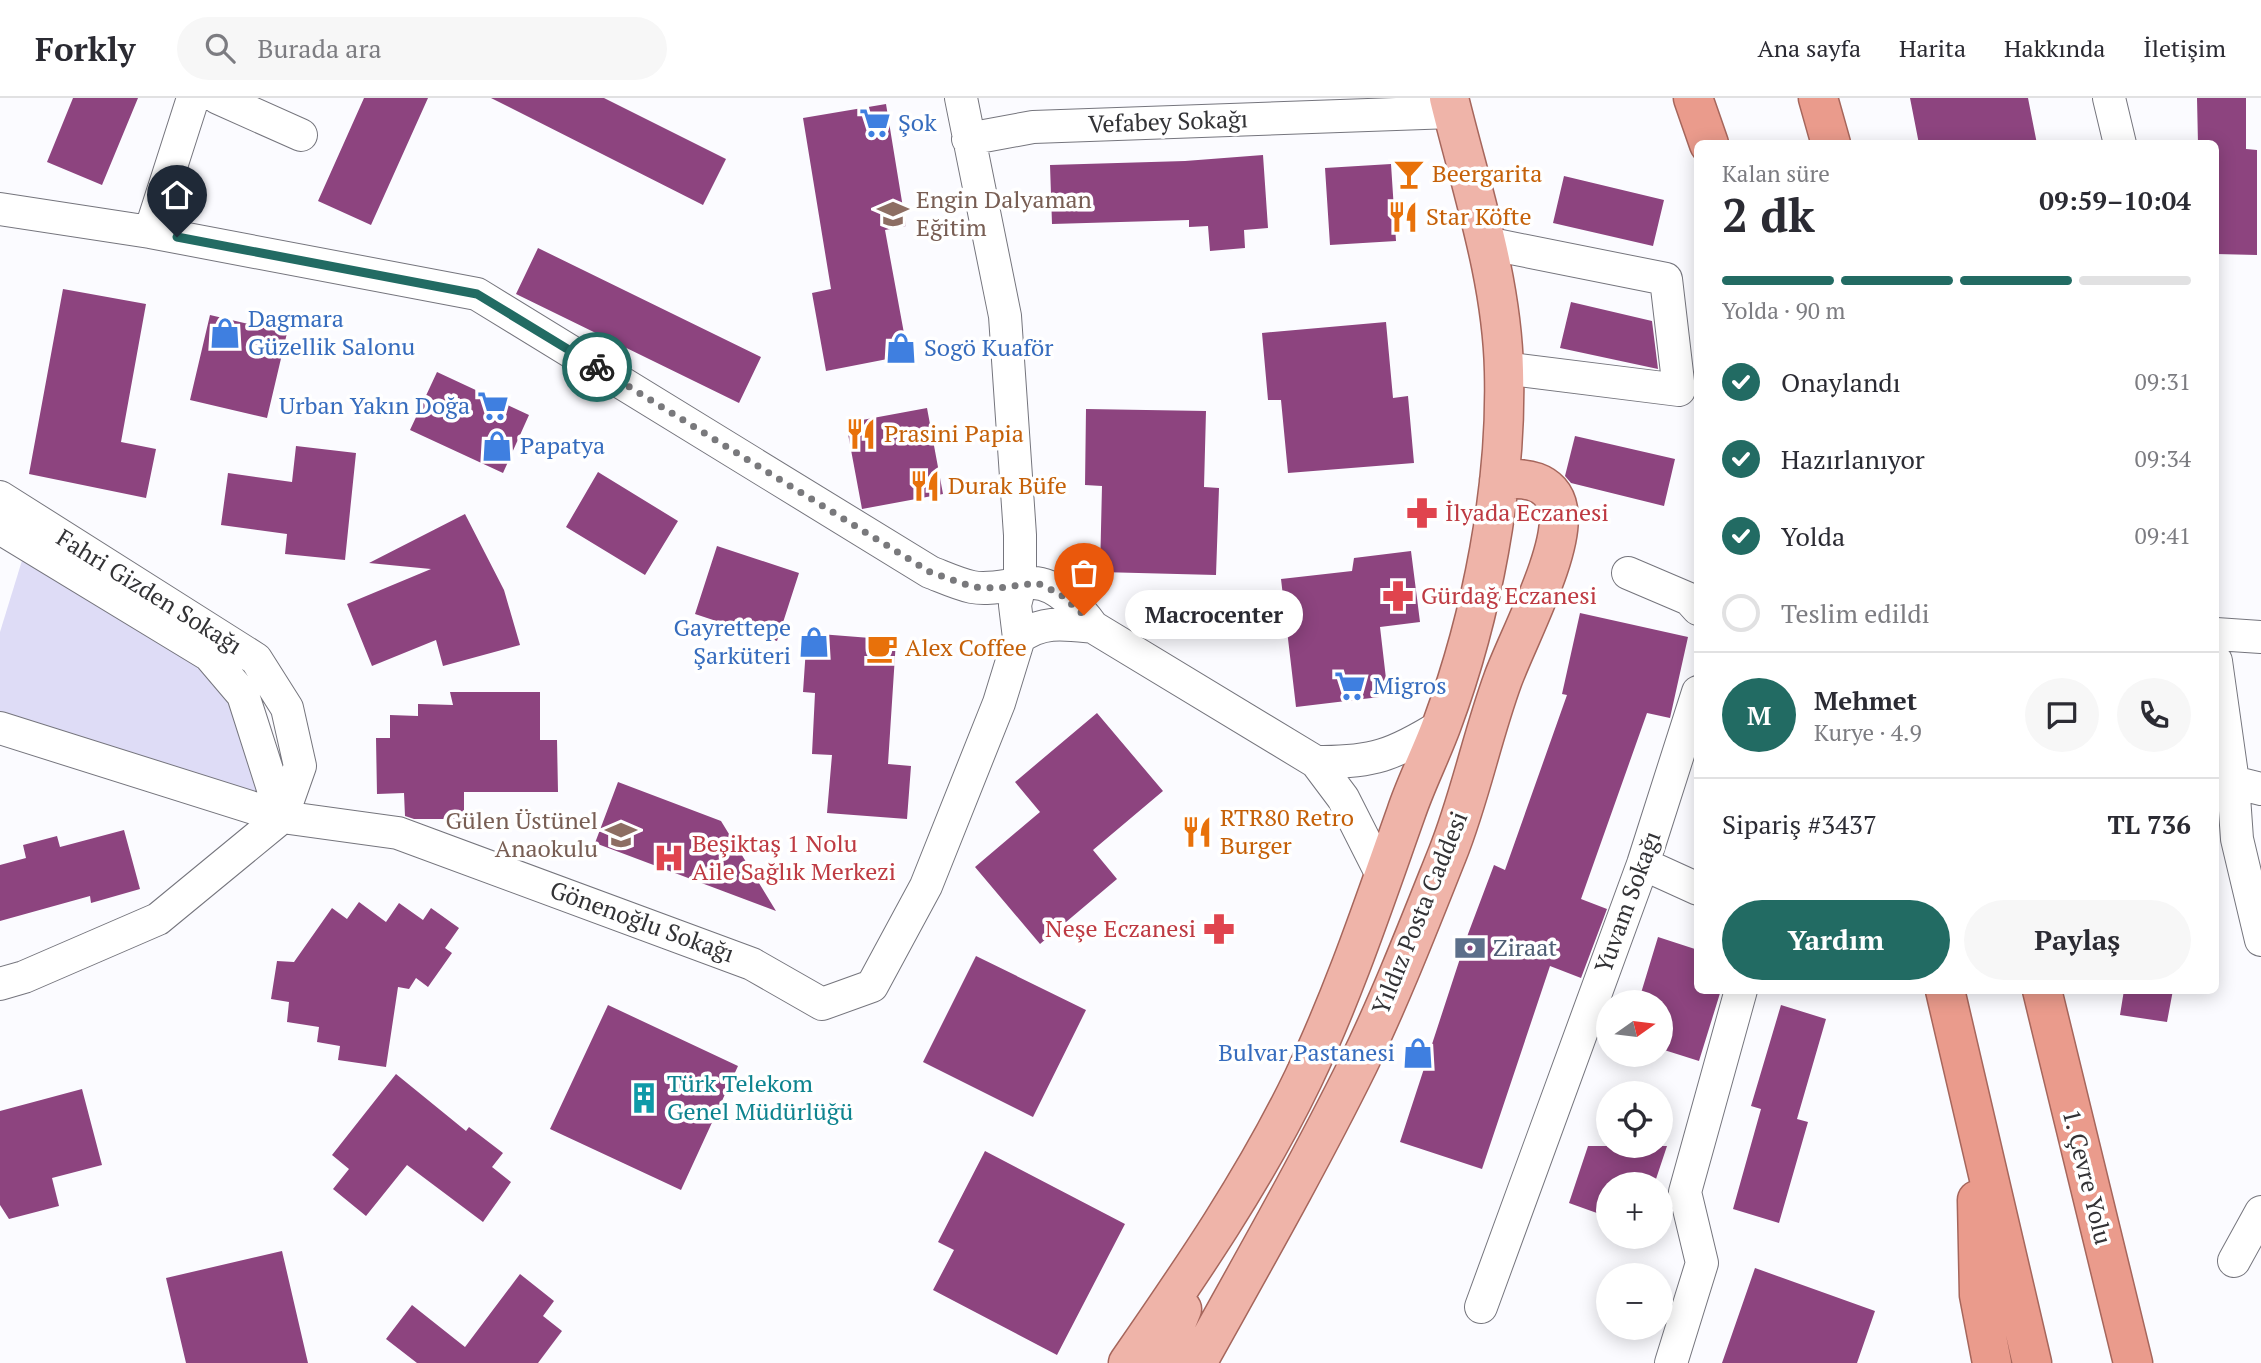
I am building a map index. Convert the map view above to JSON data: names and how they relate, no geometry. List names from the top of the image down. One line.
{"streets":{"highway":["1. Çevre Yolu"],"main road":["Yıldız Posta Caddesi"],"street":["Vefabey Sokağı","Fahri Gizden Sokağı","Yuvam Sokağı","Gönenoğlu Sokağı"]},"crossings":[["Vefabey Sokağı","Yıldız Posta Caddesi"],["Fahri Gizden Sokağı","Gönenoğlu Sokağı"]],"places":{"supermarket":["Şok","Urban Yakın Doğa","Migros"],"bar":["Beergarita"],"school or university":["Engin Dalyaman Eğitim","Gülen Üstünel Anaokulu"],"restaurant":["Star Köfte","Prasini Papia","Durak Büfe","RTR80 Retro Burger"],"shop":["Dagmara Güzellik Salonu","Sogö Kuaför","Papatya","Gayrettepe Şarküteri","Bulvar Pastanesi"],"pharmacy":["İlyada Eczanesi","Gürdağ Eczanesi","Neşe Eczanesi"],"other":["Macrocenter"],"cafe":["Alex Coffee"],"hospital":["Beşiktaş 1 Nolu Aile Sağlık Merkezi"],"bank":["Ziraat"],"building":["Türk Telekom Genel Müdürlüğü"]},"north":"right","page":{"header":"Forkly","search":"Burada ara","nav":["Ana sayfa","Harita","Hakkında","İletişim"],"heading":["2 dk","Kalan süre","09:59–10:04"],"panel":["Mehmet","Kurye · 4.9","Sipariş #3437","TL 736"],"bar":"Yolda · 90 m","list":[["Onaylandı","09:31"],["Hazırlanıyor","09:34"],["Yolda","09:41"],"Teslim edildi"],"bubble":"Macrocenter","round":"M","buttons":["Yardım","Paylaş"],"map_buttons":["+","−"]}}
